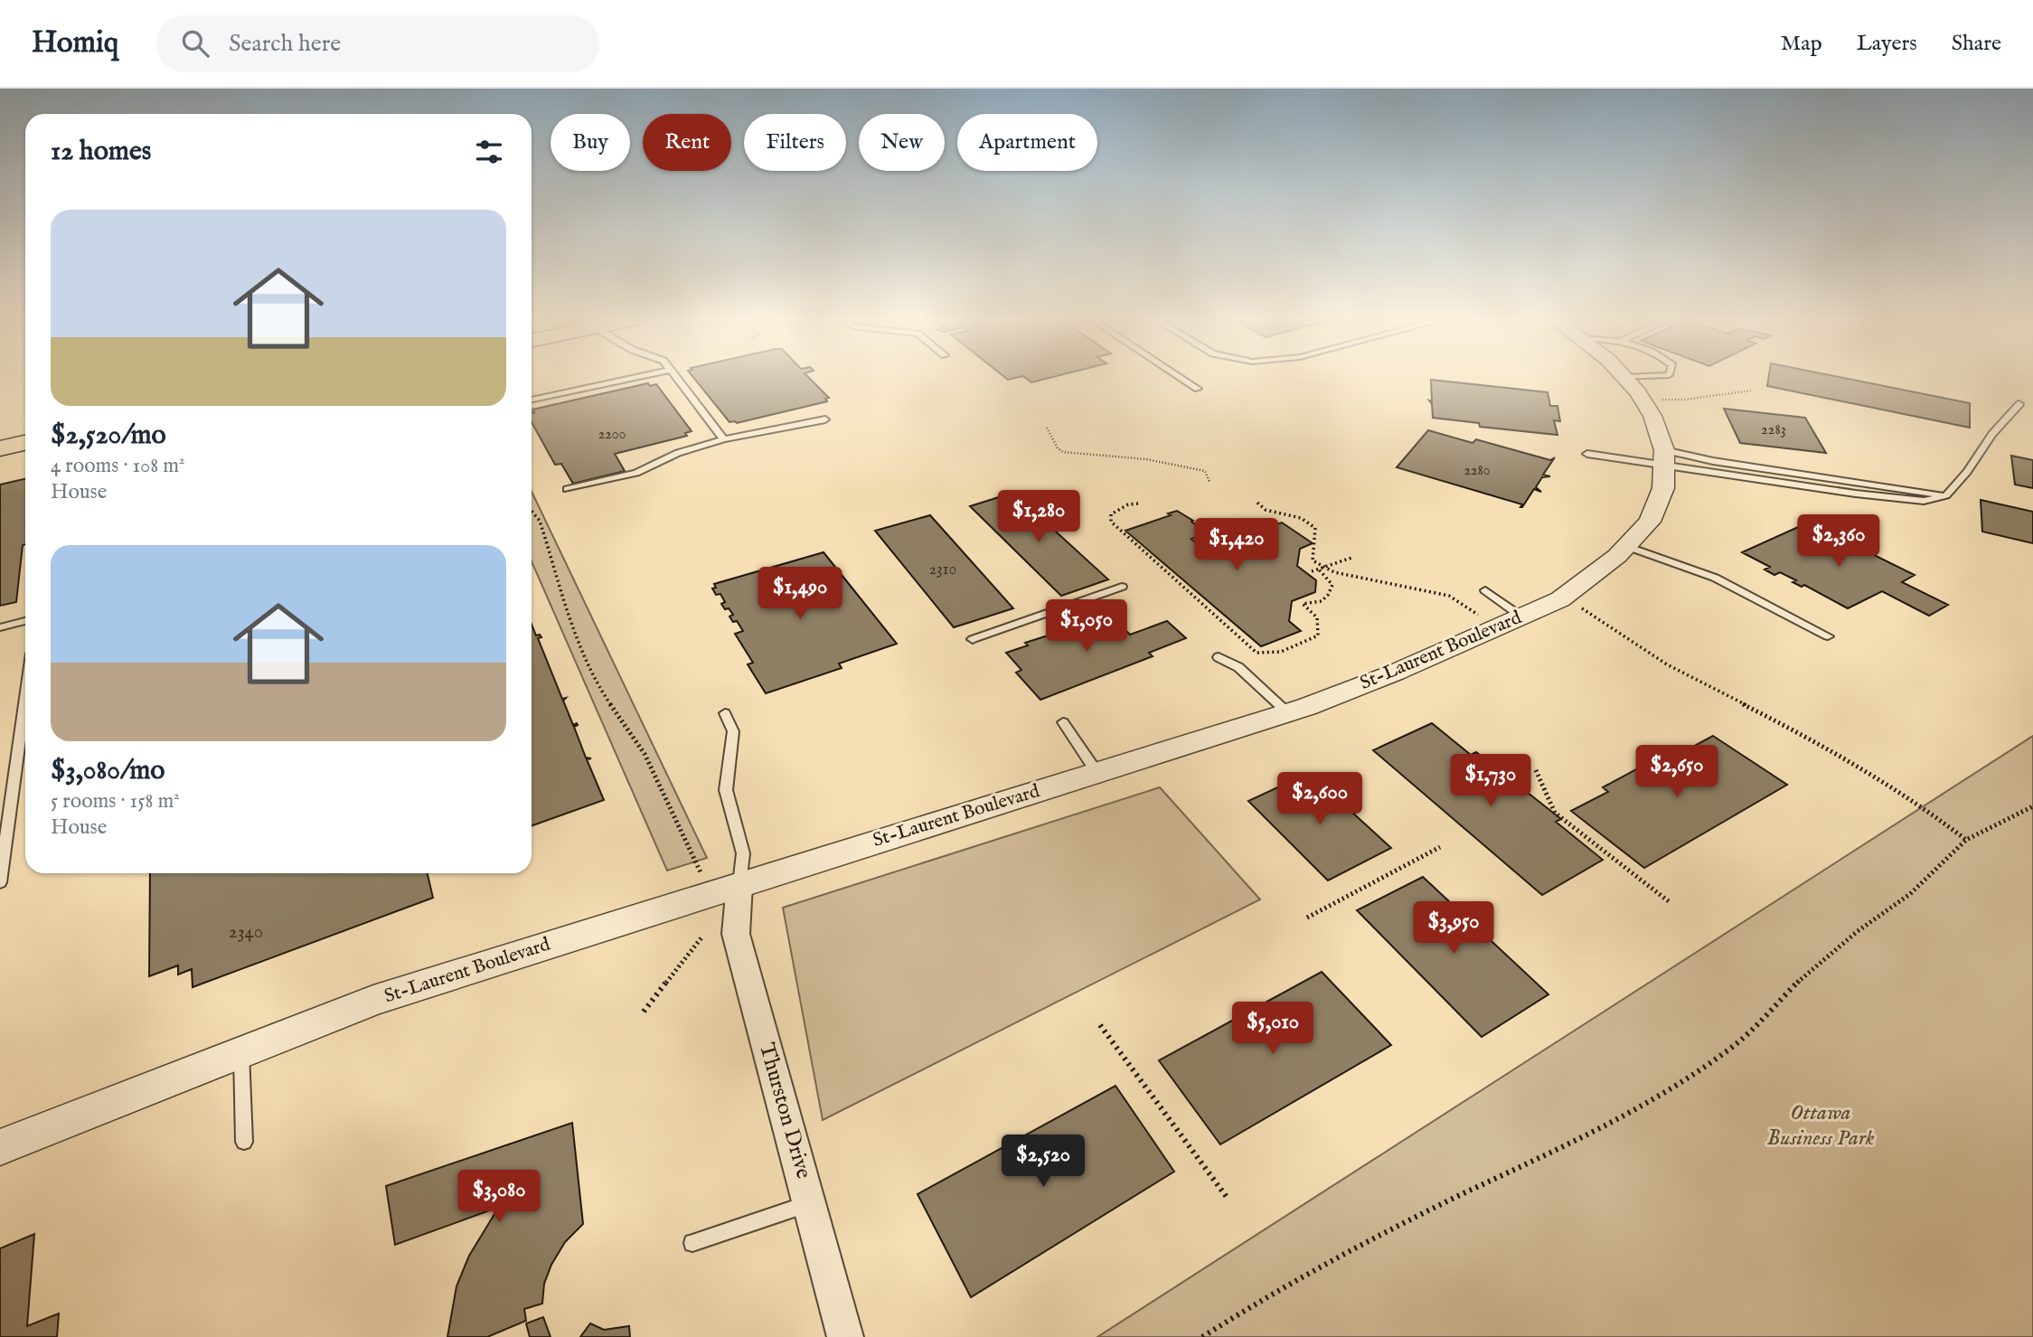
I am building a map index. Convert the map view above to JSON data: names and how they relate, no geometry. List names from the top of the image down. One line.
{"streets":{"street":["St-Laurent Boulevard","Thurston Drive"]},"crossings":[["St-Laurent Boulevard","Thurston Drive"]],"parks":["Ottawa Business Park"],"house_numbers":["2283","2200","2280","2310","2340"],"page":{"header":"Homiq","search":"Search here","nav":["Map","Layers","Share"],"chip":["Buy","Rent","Filters","New","Apartment"],"heading":"12 homes","list":[{"name":"$2,520/mo","note":"4 rooms · 108 m² · House"},{"name":"$3,080/mo","note":"5 rooms · 158 m² · House"}],"price":["$1,280","$2,360","$1,420","$1,490","$1,050","$2,650","$1,730","$2,600","$3,950","$5,010","$2,520","$3,080"]}}
